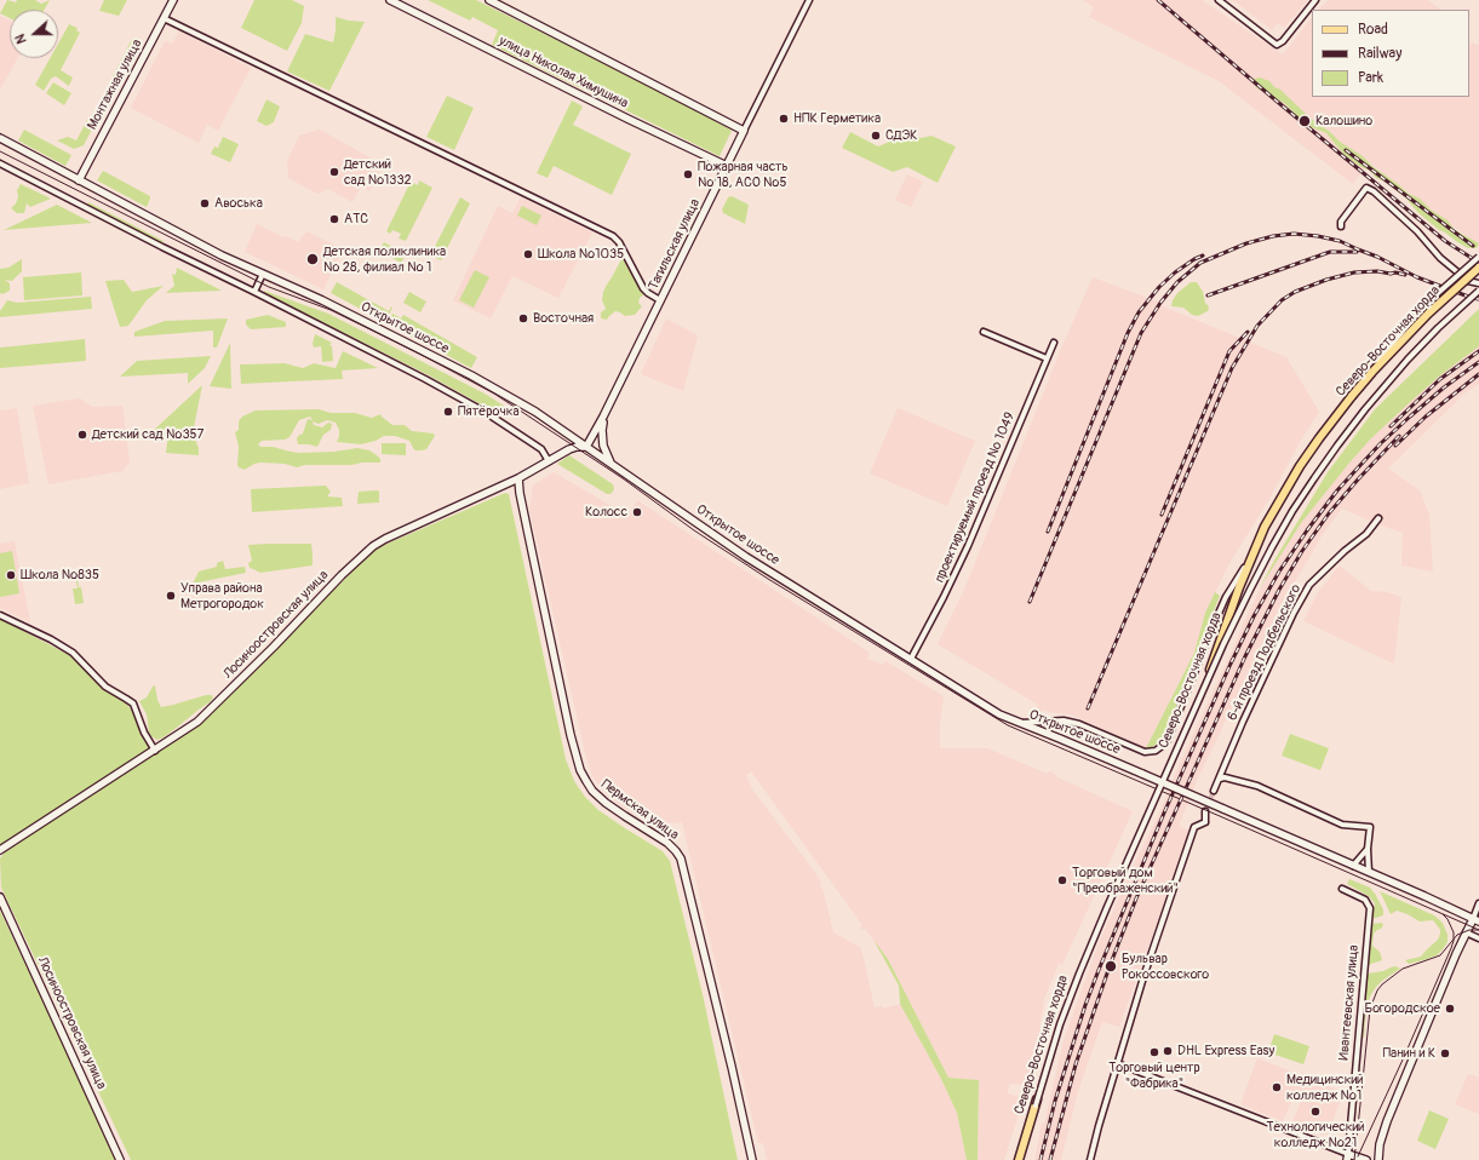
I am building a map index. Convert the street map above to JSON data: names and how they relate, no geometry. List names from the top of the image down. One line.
{"streets":{"main road":["Северо-Восточная хорда"],"street":["улица Николая Химушина","Монтажная улица","Тагильская улица","Открытое шоссе","проектируемый проезд № 1049","Лосиноостровская улица","6-й проезд Подбельского","Пермская улица","Ивантеевская улица"]},"crossings":[["улица Николая Химушина","Тагильская улица"],["Монтажная улица","Открытое шоссе"],["Тагильская улица","Открытое шоссе"],["Тагильская улица","Лосиноостровская улица"],["Открытое шоссе","проектируемый проезд № 1049"],["Открытое шоссе","Лосиноостровская улица"],["Лосиноостровская улица","Пермская улица"]],"places":["НПК Герметика","Калошино","СДЭК","Детский сад №1332","Пожарная часть № 18, АСО №5","Авоська","АТС","Школа №1035","Детская поликлиника № 28, филиал № 1","Восточная","Пятёрочка","Детский сад №357","Колосс","Школа №835","Управа района Метрогородок","Торговый дом \"Преображенский\"","Бульвар Рокоссовского","Богородское","DHL Express Easy","Торговый центр \"Фабрика\"","Панин и К","Медицинский колледж №1","Технологический колледж №21"],"legend":["Road","Railway","Park"],"north":"left"}
